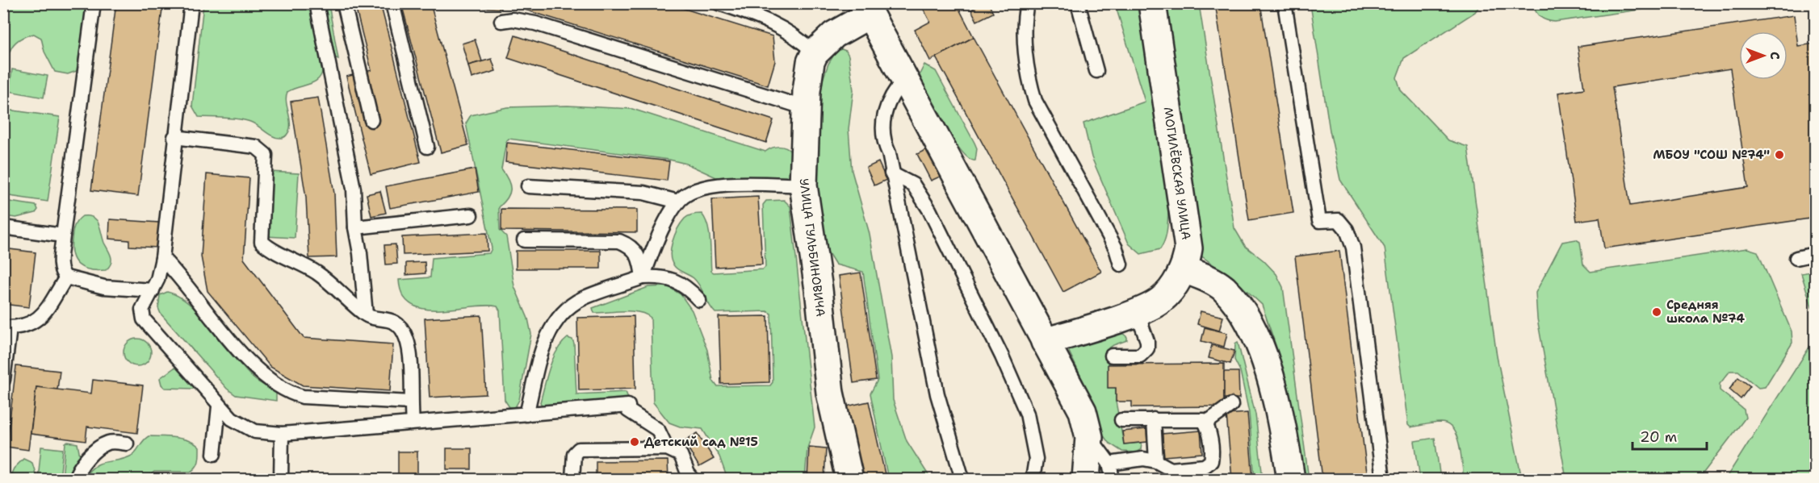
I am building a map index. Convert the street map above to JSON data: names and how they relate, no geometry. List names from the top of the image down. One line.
{"streets":{"street":["МОГИЛЁВСКАЯ УЛИЦА","УЛИЦА ГУЛЬБИНОВИЧА"]},"places":["МБОУ \"СОШ №74\"","Средняя школа №74","Детский сад №15"],"scale_bar":"20 m","north":"right"}
